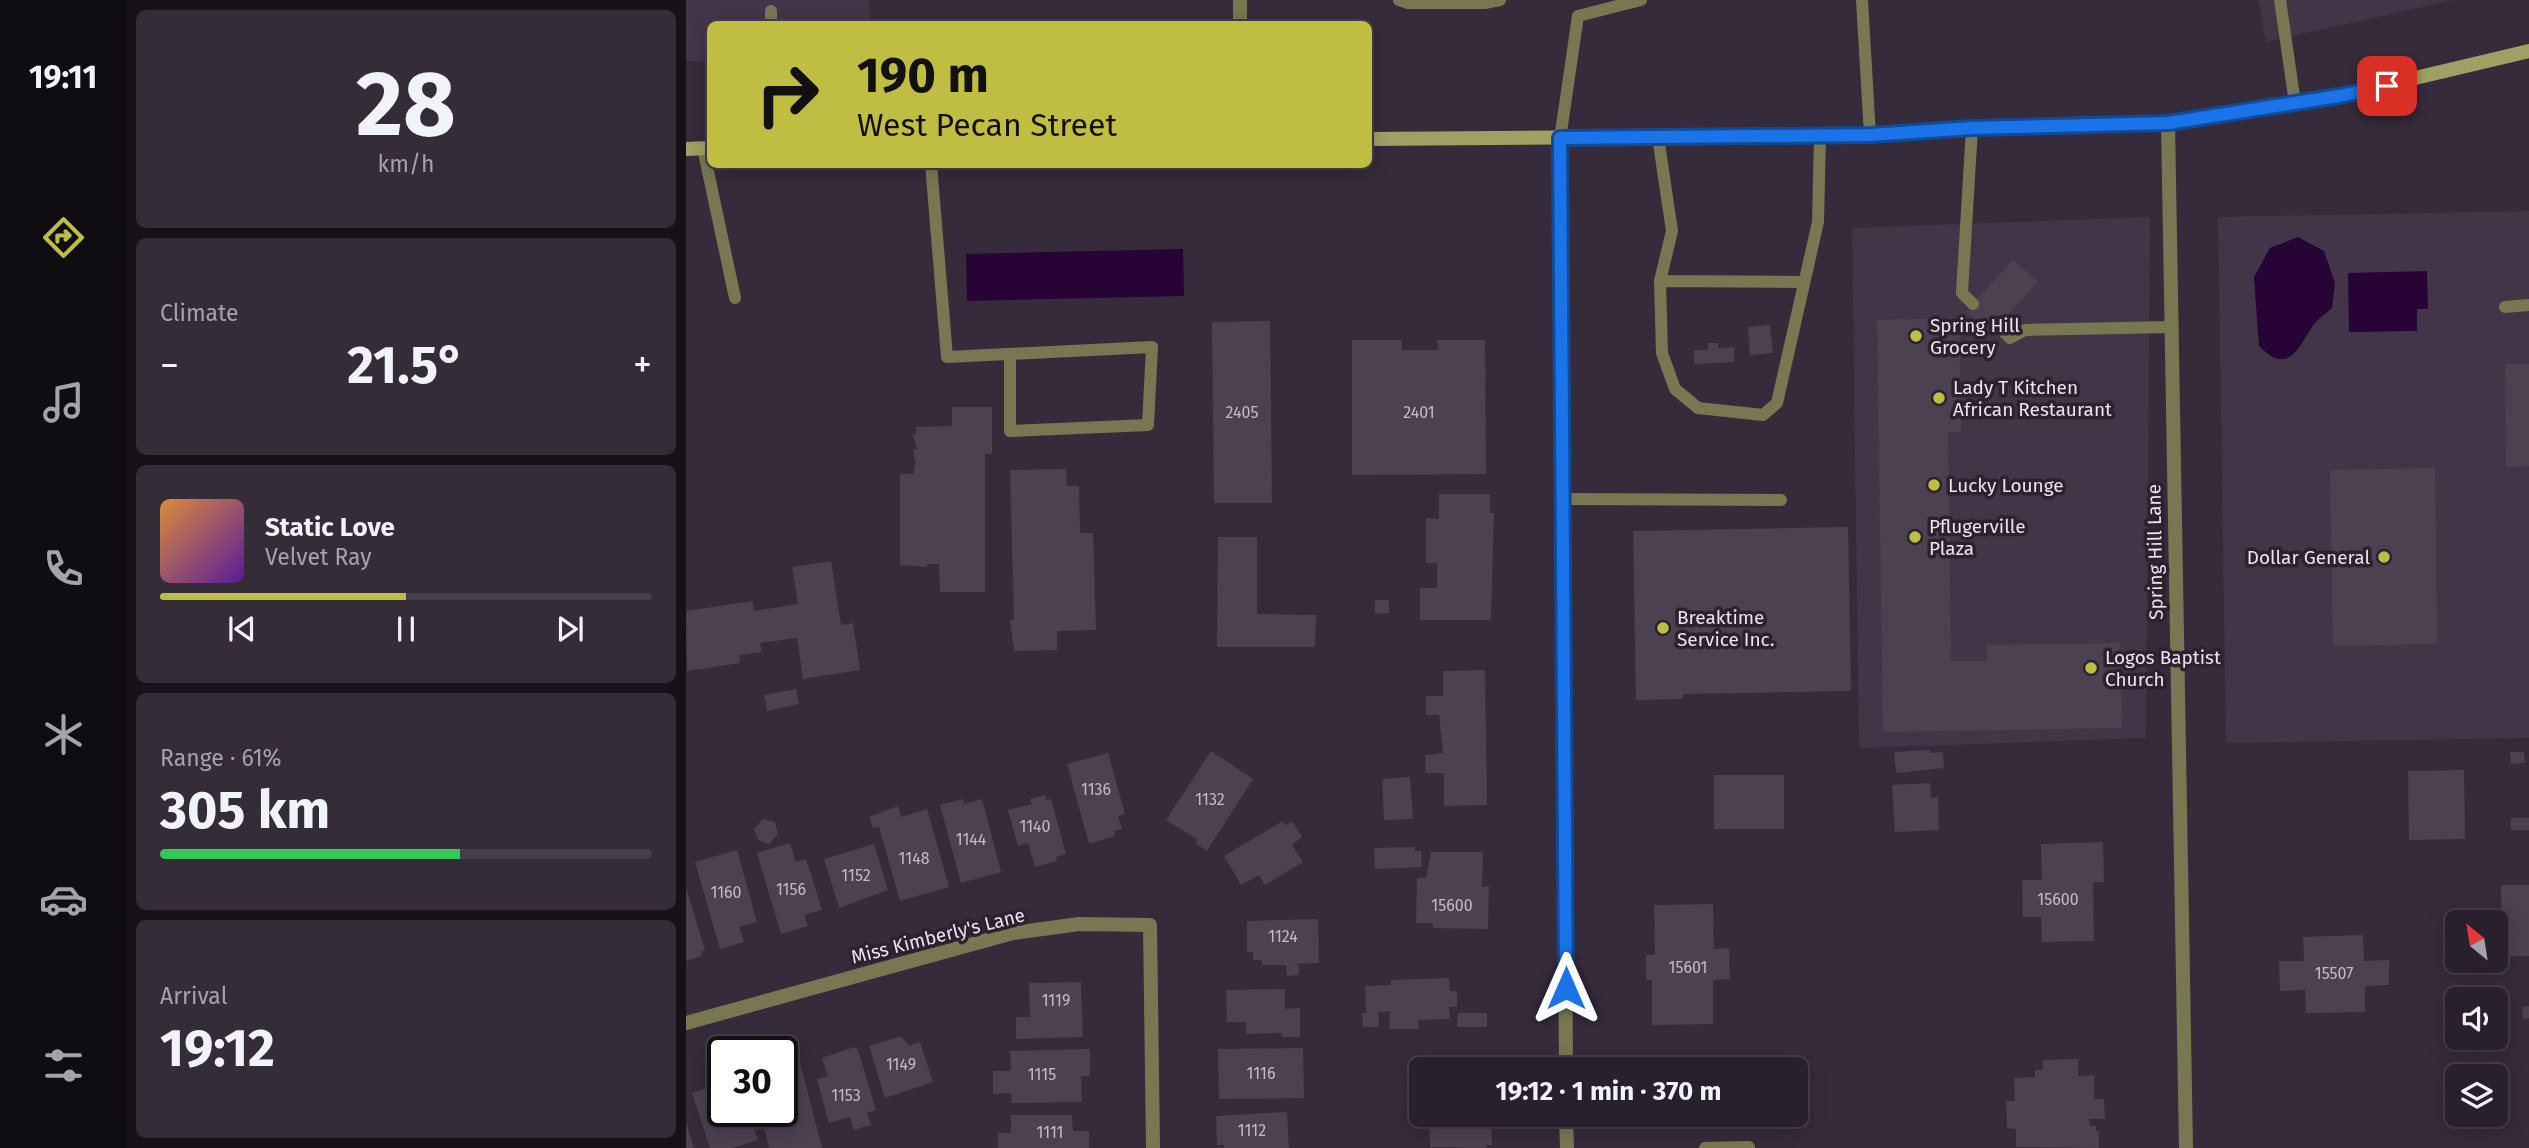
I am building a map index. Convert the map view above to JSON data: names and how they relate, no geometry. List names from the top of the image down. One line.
{"streets":{"street":["Spring Hill Lane","Miss Kimberly's Lane"]},"places":["Spring Hill Grocery","Lady T Kitchen African Restaurant","Lucky Lounge","Pflugerville Plaza","Dollar General","Breaktime Service Inc.","Logos Baptist Church"],"house_numbers":["2405","2401","1136","1132","1140","1144","1148","1152","1156","1160","15600","15600","1124","15601","15507","1119","1149","1116","1115","1153","1112","1111"],"north":"top left","page":{"tabs":"19:11","tile":[["28","km/h"],"Climate",["Range · 61%","305 km"],["Arrival","19:12"]],"turn":["190 m","West Pecan Street"],"heat":["−","21.5°","+"],"song":["Static Love","Velvet Ray"],"limit":"30","trip":"19:12 · 1 min · 370 m"}}
